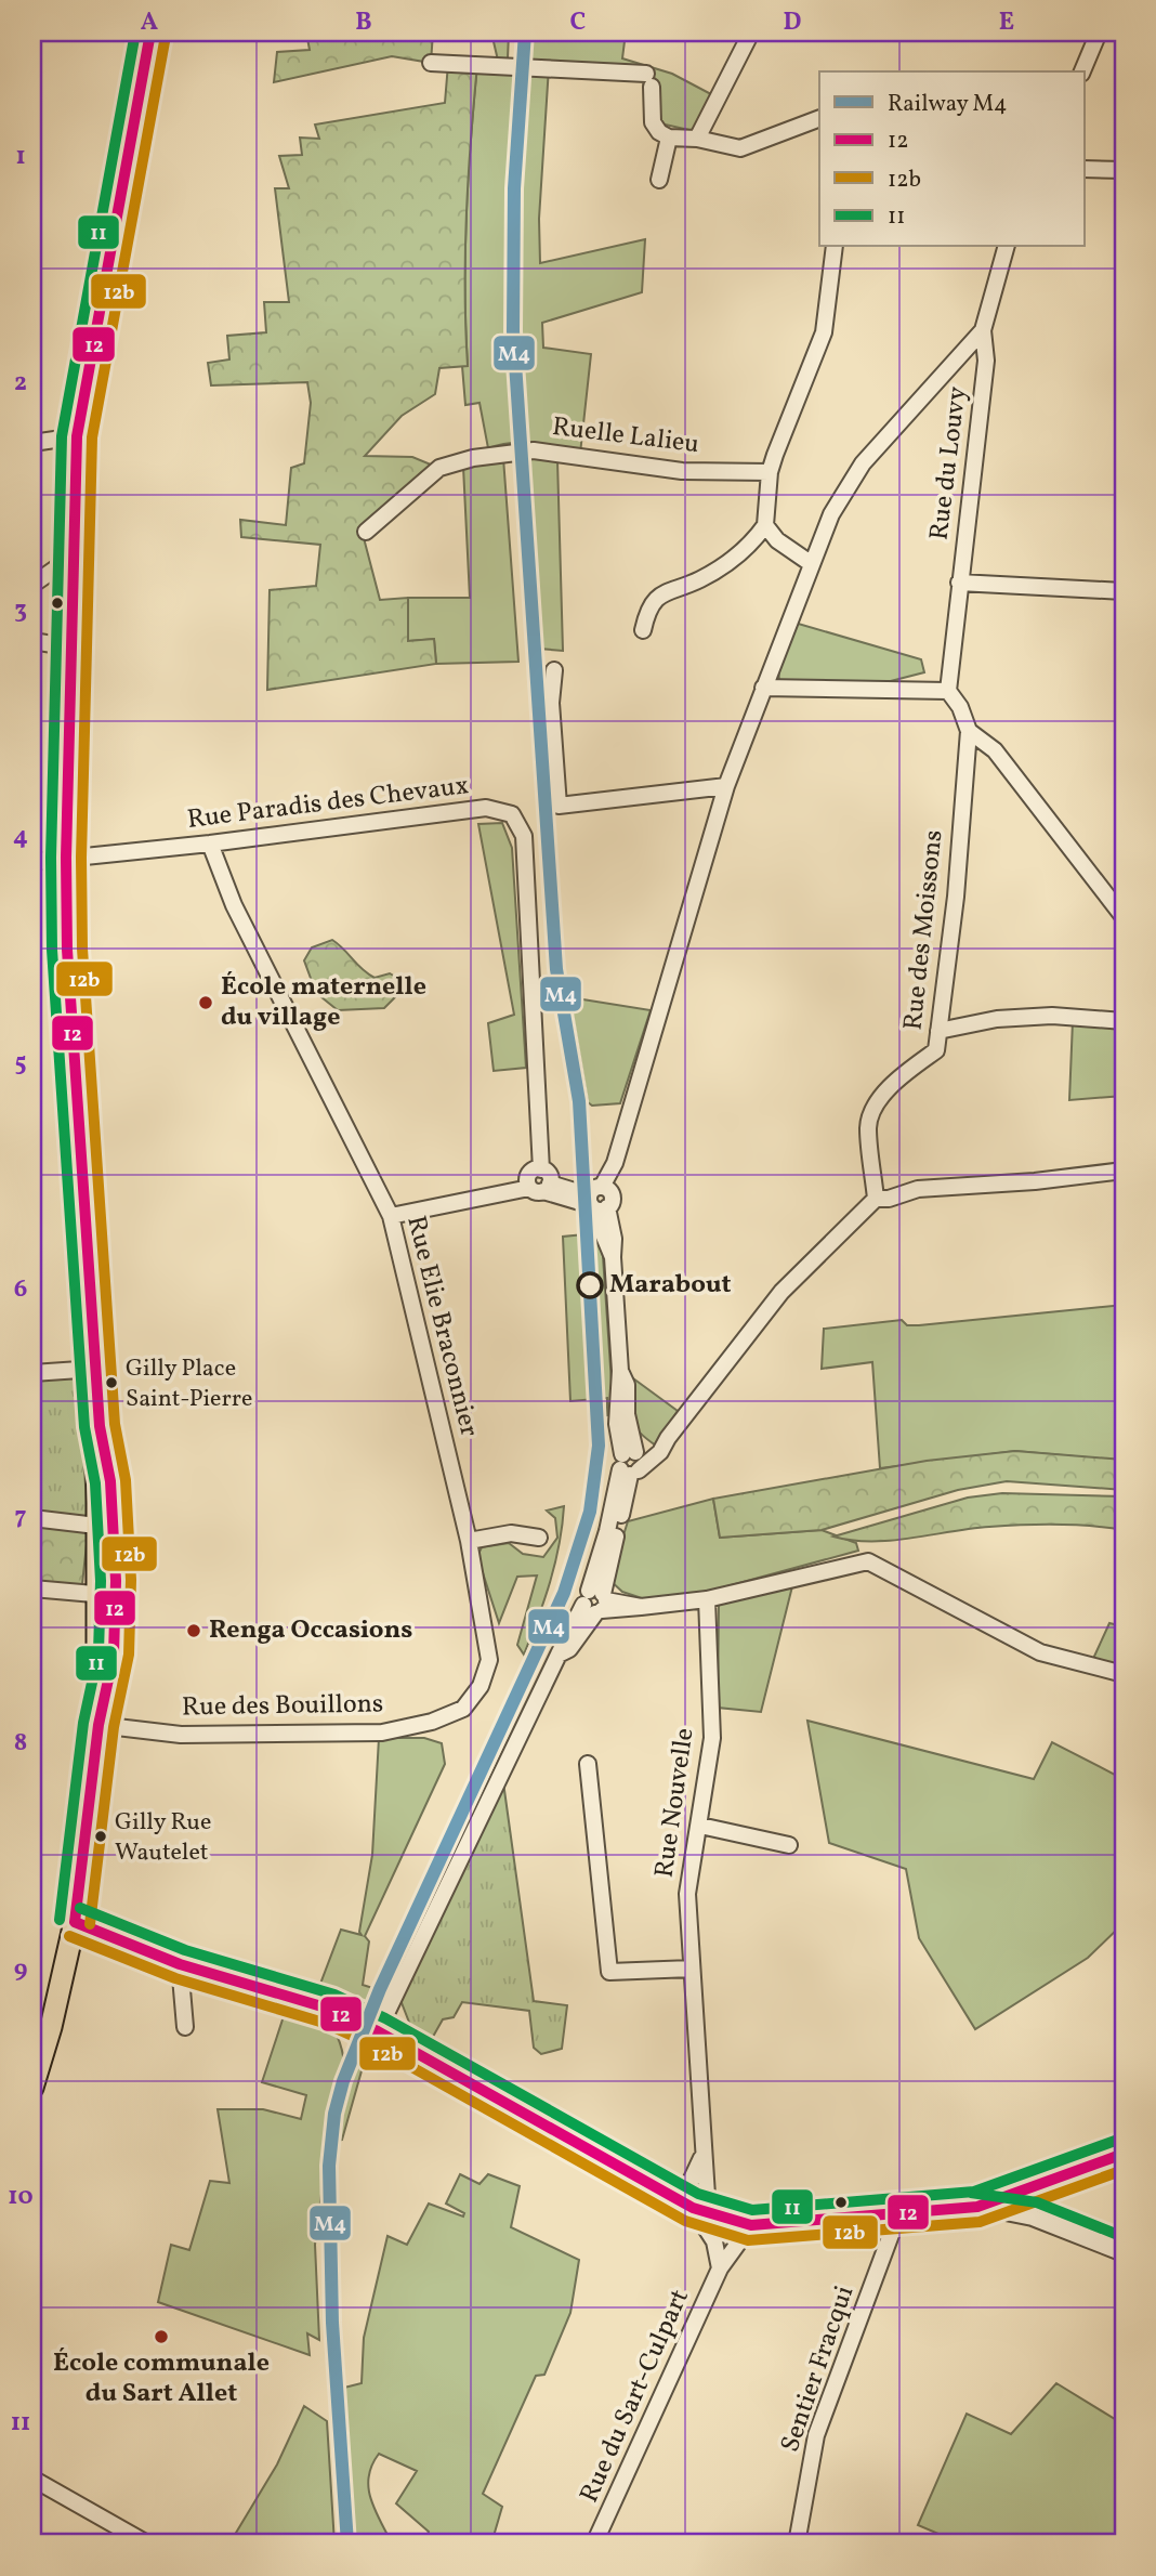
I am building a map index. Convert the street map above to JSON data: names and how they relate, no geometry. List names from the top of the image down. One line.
{"streets":{"street":["Ruelle Lalieu","Rue du Louvy","Rue Paradis des Chevaux","Rue des Moissons","Rue Elie Braconnier","Rue des Bouillons","Rue Nouvelle","Sentier Fracqui","Rue du Sart-Culpart"]},"crossings":[["Rue du Louvy","Rue des Moissons"],["Rue Paradis des Chevaux","Rue Elie Braconnier"],["Rue Elie Braconnier","Rue des Bouillons"]],"places":["École maternelle du village","Marabout","Gilly Place Saint-Pierre","Renga Occasions","Gilly Rue Wautelet","École communale du Sart Allet"],"lines":["rail line M4","transit line 12","transit line 11","transit line 12b"],"legend":["Railway M4","12","12b","11"],"grid":{"columns":["A","B","C","D","E"],"rows":["1","2","3","4","5","6","7","8","9","10","11"]}}
